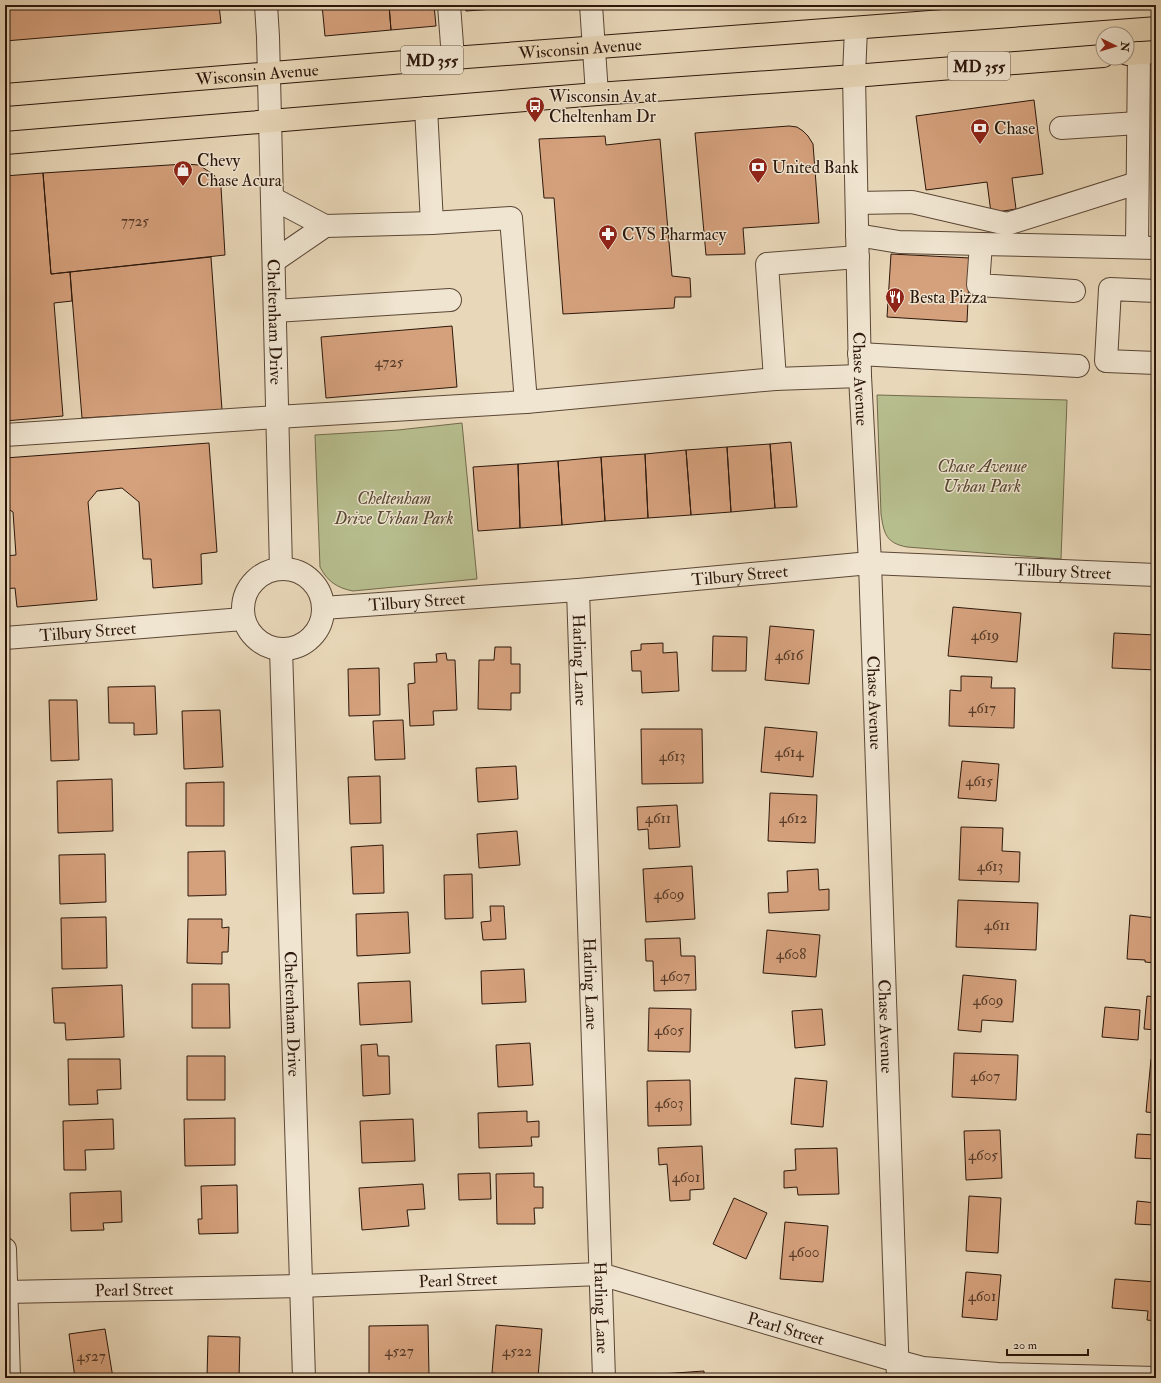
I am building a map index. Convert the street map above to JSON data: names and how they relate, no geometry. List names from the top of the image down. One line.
{"streets":{"main road":["Wisconsin Avenue","MD 355"],"street":["Cheltenham Drive","Chase Avenue","Tilbury Street","Harling Lane","Pearl Street"]},"crossings":[["Wisconsin Avenue","Cheltenham Drive"],["Wisconsin Avenue","Chase Avenue"],["MD 355","Cheltenham Drive"],["MD 355","Chase Avenue"],["Cheltenham Drive","Tilbury Street"],["Cheltenham Drive","Pearl Street"],["Chase Avenue","Tilbury Street"],["Chase Avenue","Pearl Street"],["Tilbury Street","Harling Lane"],["Harling Lane","Pearl Street"]],"parks":["Chase Avenue Urban Park","Cheltenham Drive Urban Park"],"places":{"bus stop":["Wisconsin Av at Cheltenham Dr"],"bank":["Chase","United Bank"],"shop":["Chevy Chase Acura"],"pharmacy":["CVS Pharmacy"],"restaurant":["Besta Pizza"]},"house_numbers":["7725","4725","4619","4616","4617","4614","4613","4615","4611","4612","4613","4609","4611","4608","4607","4609","4605","4607","4603","4605","4601","4600","4601","4527","4522","4527"],"scale_bar":"20 m","north":"right"}
